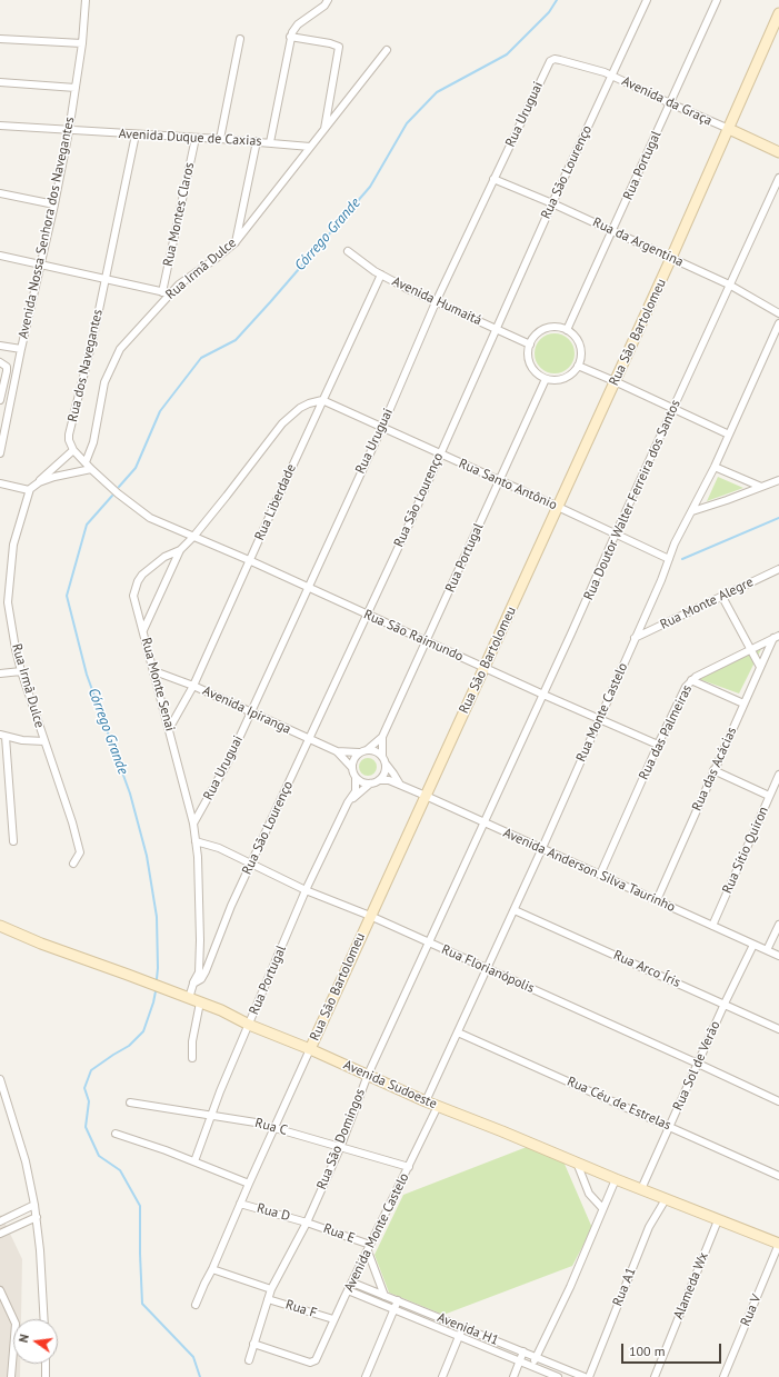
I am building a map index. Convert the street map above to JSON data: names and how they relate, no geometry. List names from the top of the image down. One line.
{"streets":{"street":["Avenida da Graça","Rua Uruguai","Avenida Duque de Caxias","Rua Portugal","Rua São Lourenço","Rua Montes Claros","Avenida Nossa Senhora dos Navegantes","Rua da Argentina","Rua Irmã Dulce","Avenida Humaitá","Rua São Bartolomeu","Rua dos Navegantes","Rua Santo Antônio","Rua Doutor Walter Ferreira dos Santos","Rua Liberdade","Rua Monte Alegre","Rua São Raimundo","Rua Monte Senai","Avenida Ipiranga","Rua Monte Castelo","Rua das Palmeiras","Rua das Acácias","Rua Sítio Quiron","Avenida Anderson Silva Taurinho","Rua Florianópolis","Rua Arco Íris","Rua Sol de Verão","Avenida Sudoeste","Rua Céu de Estrelas","Rua C","Rua São Domingos","Rua D","Avenida Monte Castelo","Rua E","Alameda Wx","Rua A1","Rua F","Rua V","Avenida H1"]},"crossings":[["Avenida da Graça","Rua Uruguai"],["Avenida da Graça","Rua Portugal"],["Avenida da Graça","Rua São Lourenço"],["Avenida da Graça","Rua São Bartolomeu"],["Rua Uruguai","Rua da Argentina"],["Rua Uruguai","Avenida Humaitá"],["Rua Uruguai","Rua Santo Antônio"],["Rua Uruguai","Rua São Raimundo"],["Rua Uruguai","Rua Monte Senai"],["Rua Uruguai","Avenida Ipiranga"],["Avenida Duque de Caxias","Rua Montes Claros"],["Avenida Duque de Caxias","Avenida Nossa Senhora dos Navegantes"],["Avenida Duque de Caxias","Rua Irmã Dulce"],["Avenida Duque de Caxias","Rua dos Navegantes"],["Rua Portugal","Rua da Argentina"],["Rua Portugal","Avenida Humaitá"],["Rua Portugal","Rua Santo Antônio"],["Rua Portugal","Rua São Raimundo"],["Rua Portugal","Avenida Anderson Silva Taurinho"],["Rua Portugal","Rua Florianópolis"],["Rua Portugal","Avenida Sudoeste"],["Rua Portugal","Rua C"],["Rua São Lourenço","Rua da Argentina"],["Rua São Lourenço","Avenida Humaitá"],["Rua São Lourenço","Rua Santo Antônio"],["Rua São Lourenço","Rua São Raimundo"],["Rua São Lourenço","Avenida Ipiranga"],["Rua São Lourenço","Rua Florianópolis"],["Rua São Lourenço","Avenida Sudoeste"],["Rua Montes Claros","Rua Irmã Dulce"],["Rua da Argentina","Rua São Bartolomeu"],["Rua da Argentina","Rua Doutor Walter Ferreira dos Santos"],["Avenida Humaitá","Rua Liberdade"],["Rua São Bartolomeu","Rua Santo Antônio"],["Rua São Bartolomeu","Rua São Raimundo"],["Rua São Bartolomeu","Avenida Anderson Silva Taurinho"],["Rua São Bartolomeu","Rua Florianópolis"],["Rua São Bartolomeu","Avenida Sudoeste"],["Rua São Bartolomeu","Rua C"],["Rua São Bartolomeu","Rua D"],["Rua Santo Antônio","Rua Doutor Walter Ferreira dos Santos"],["Rua Santo Antônio","Rua Liberdade"],["Rua Santo Antônio","Rua Monte Castelo"],["Rua Doutor Walter Ferreira dos Santos","Rua São Raimundo"],["Rua Doutor Walter Ferreira dos Santos","Avenida Anderson Silva Taurinho"],["Rua Doutor Walter Ferreira dos Santos","Rua São Domingos"],["Rua Liberdade","Rua São Raimundo"],["Rua Liberdade","Rua Monte Senai"],["Rua Liberdade","Avenida Ipiranga"],["Rua Monte Alegre","Rua Monte Castelo"],["Rua São Raimundo","Rua Monte Castelo"],["Rua São Raimundo","Rua das Palmeiras"],["Rua Monte Senai","Avenida Ipiranga"],["Rua Monte Senai","Rua Florianópolis"],["Rua Monte Castelo","Avenida Anderson Silva Taurinho"],["Rua Monte Castelo","Rua Florianópolis"],["Rua Monte Castelo","Rua Arco Íris"],["Rua Monte Castelo","Avenida Sudoeste"],["Rua Monte Castelo","Rua Céu de Estrelas"],["Rua das Palmeiras","Rua das Acácias"],["Rua das Palmeiras","Avenida Anderson Silva Taurinho"],["Rua das Acácias","Avenida Anderson Silva Taurinho"],["Rua Sítio Quiron","Avenida Anderson Silva Taurinho"],["Avenida Anderson Silva Taurinho","Rua Sol de Verão"],["Avenida Anderson Silva Taurinho","Rua São Domingos"],["Rua Florianópolis","Rua Sol de Verão"],["Rua Florianópolis","Rua São Domingos"],["Rua Arco Íris","Rua Sol de Verão"],["Rua Sol de Verão","Avenida Sudoeste"],["Rua Sol de Verão","Rua Céu de Estrelas"],["Avenida Sudoeste","Rua São Domingos"],["Avenida Sudoeste","Avenida Monte Castelo"],["Avenida Sudoeste","Alameda Wx"],["Avenida Sudoeste","Rua A1"],["Avenida Sudoeste","Rua V"],["Rua C","Rua São Domingos"],["Rua C","Avenida Monte Castelo"],["Rua São Domingos","Rua D"],["Rua São Domingos","Avenida Monte Castelo"],["Rua São Domingos","Rua E"],["Rua São Domingos","Rua F"],["Rua D","Rua E"],["Avenida Monte Castelo","Rua E"],["Avenida Monte Castelo","Rua F"],["Avenida Monte Castelo","Avenida H1"]],"water":["Córrego Grande"],"scale_bar":"100 m","north":"left"}
